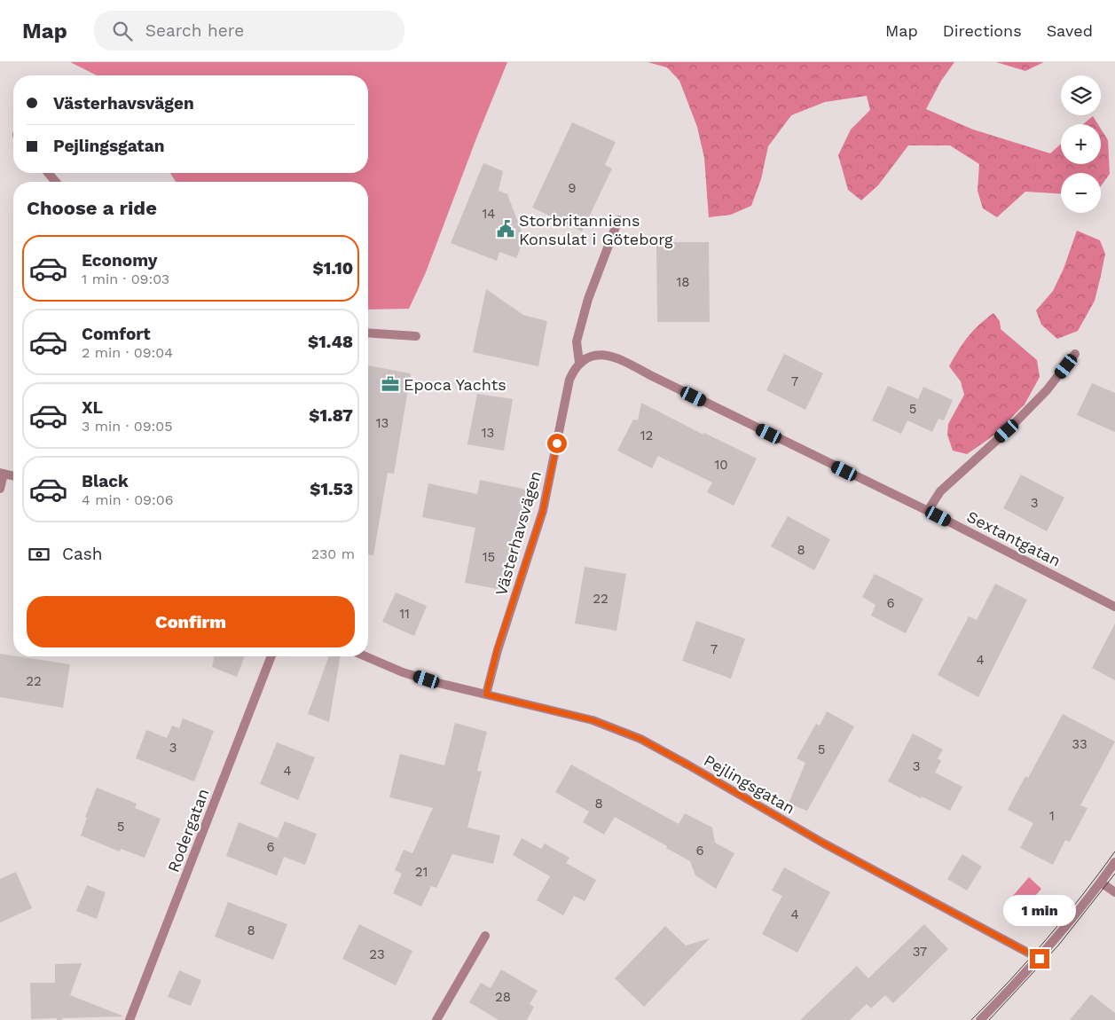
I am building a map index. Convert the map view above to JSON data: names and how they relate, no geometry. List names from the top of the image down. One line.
{"streets":{"street":["Västerhavsvägen","Sextantgatan","Pejlingsgatan","Rodergatan"]},"crossings":[["Västerhavsvägen","Sextantgatan"],["Västerhavsvägen","Pejlingsgatan"]],"places":{"public building":["Storbritanniens Konsulat i Göteborg"],"office":["Epoca Yachts"]},"house_numbers":["9","14","18","7","5","13","13","12","10","3","8","15","22","6","11","7","4","22","33","3","5","3","4","8","1","5","6","6","21","4","8","37","23","28"],"page":{"header":"Map","search":"Search here","nav":["Map","Directions","Saved"],"map_buttons":["+","−"],"banner":["Västerhavsvägen","Pejlingsgatan"],"heading":"Choose a ride","list":[{"name":"Economy","note":"1 min · 09:03","value":"$1.10"},{"name":"Comfort","note":"2 min · 09:04","value":"$1.48"},{"name":"XL","note":"3 min · 09:05","value":"$1.87"},{"name":"Black","note":"4 min · 09:06","value":"$1.53"}],"pay":["Cash","230 m"],"buttons":"Confirm","bubble":"1 min"}}
